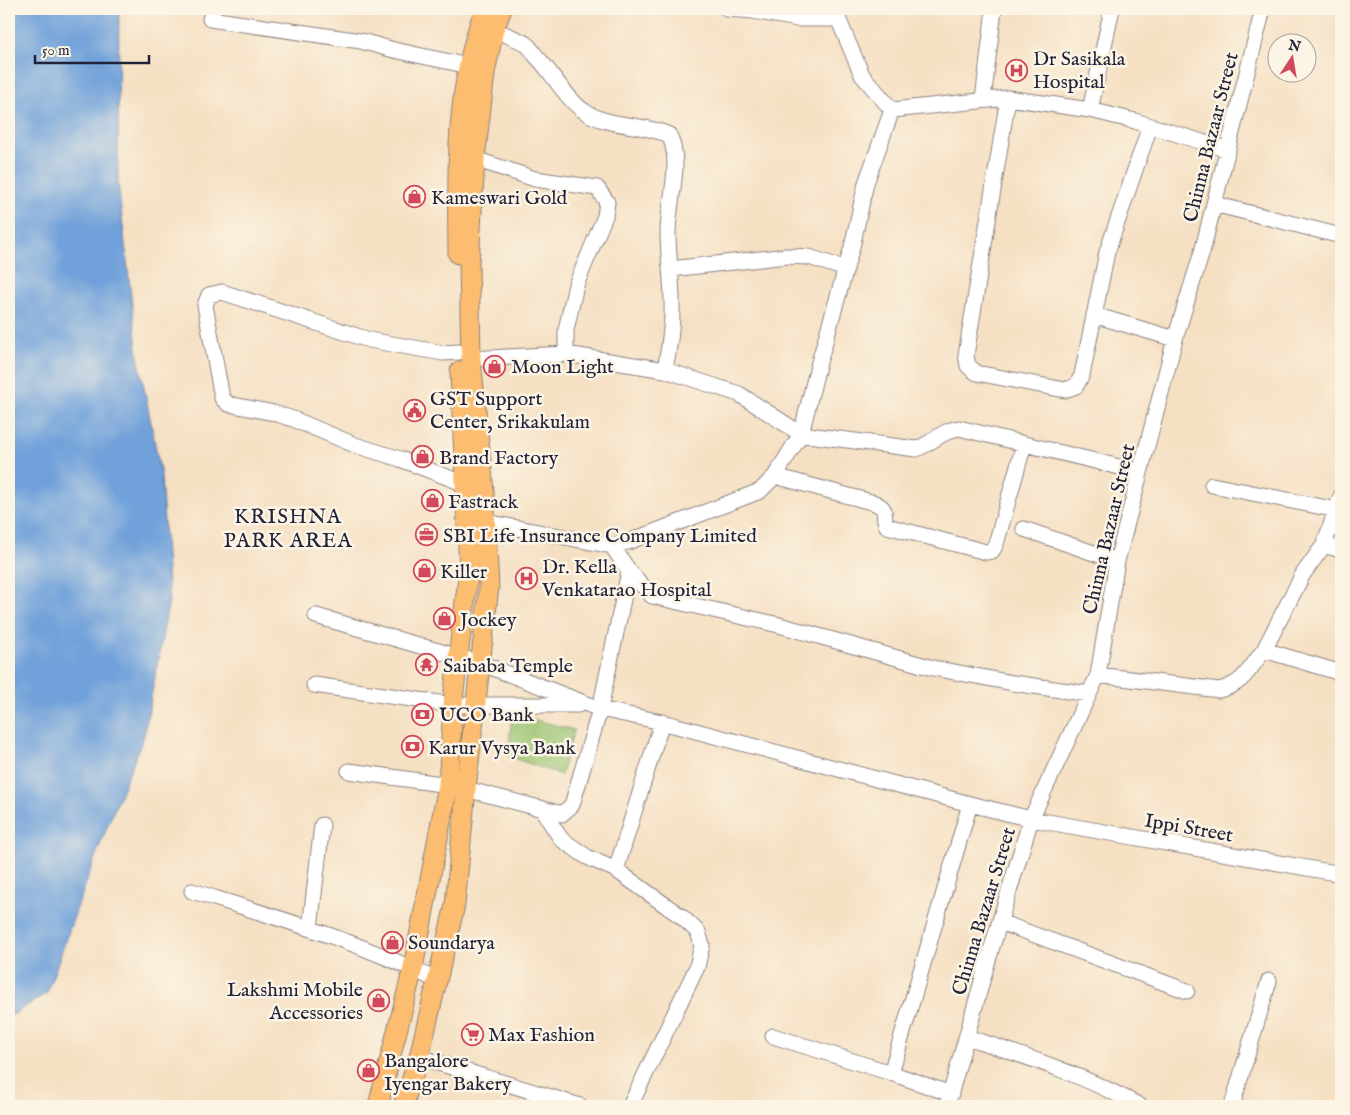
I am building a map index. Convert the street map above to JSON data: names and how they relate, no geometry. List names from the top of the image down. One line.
{"streets":{"street":["Chinna Bazaar Street","Ippi Street"]},"crossings":[["Chinna Bazaar Street","Ippi Street"]],"districts":["KRISHNA PARK AREA"],"places":{"hospital":["Dr Sasikala Hospital","Dr. Kella Venkatarao Hospital"],"shop":["Kameswari Gold","Moon Light","Brand Factory","Fastrack","Killer","Jockey","Soundarya","Lakshmi Mobile Accessories","Bangalore Iyengar Bakery"],"public building":["GST Support Center, Srikakulam"],"office":["SBI Life Insurance Company Limited"],"temple":["Saibaba Temple"],"bank":["UCO Bank","Karur Vysya Bank"],"supermarket":["Max Fashion"]},"scale_bar":"50 m","north":"top"}
